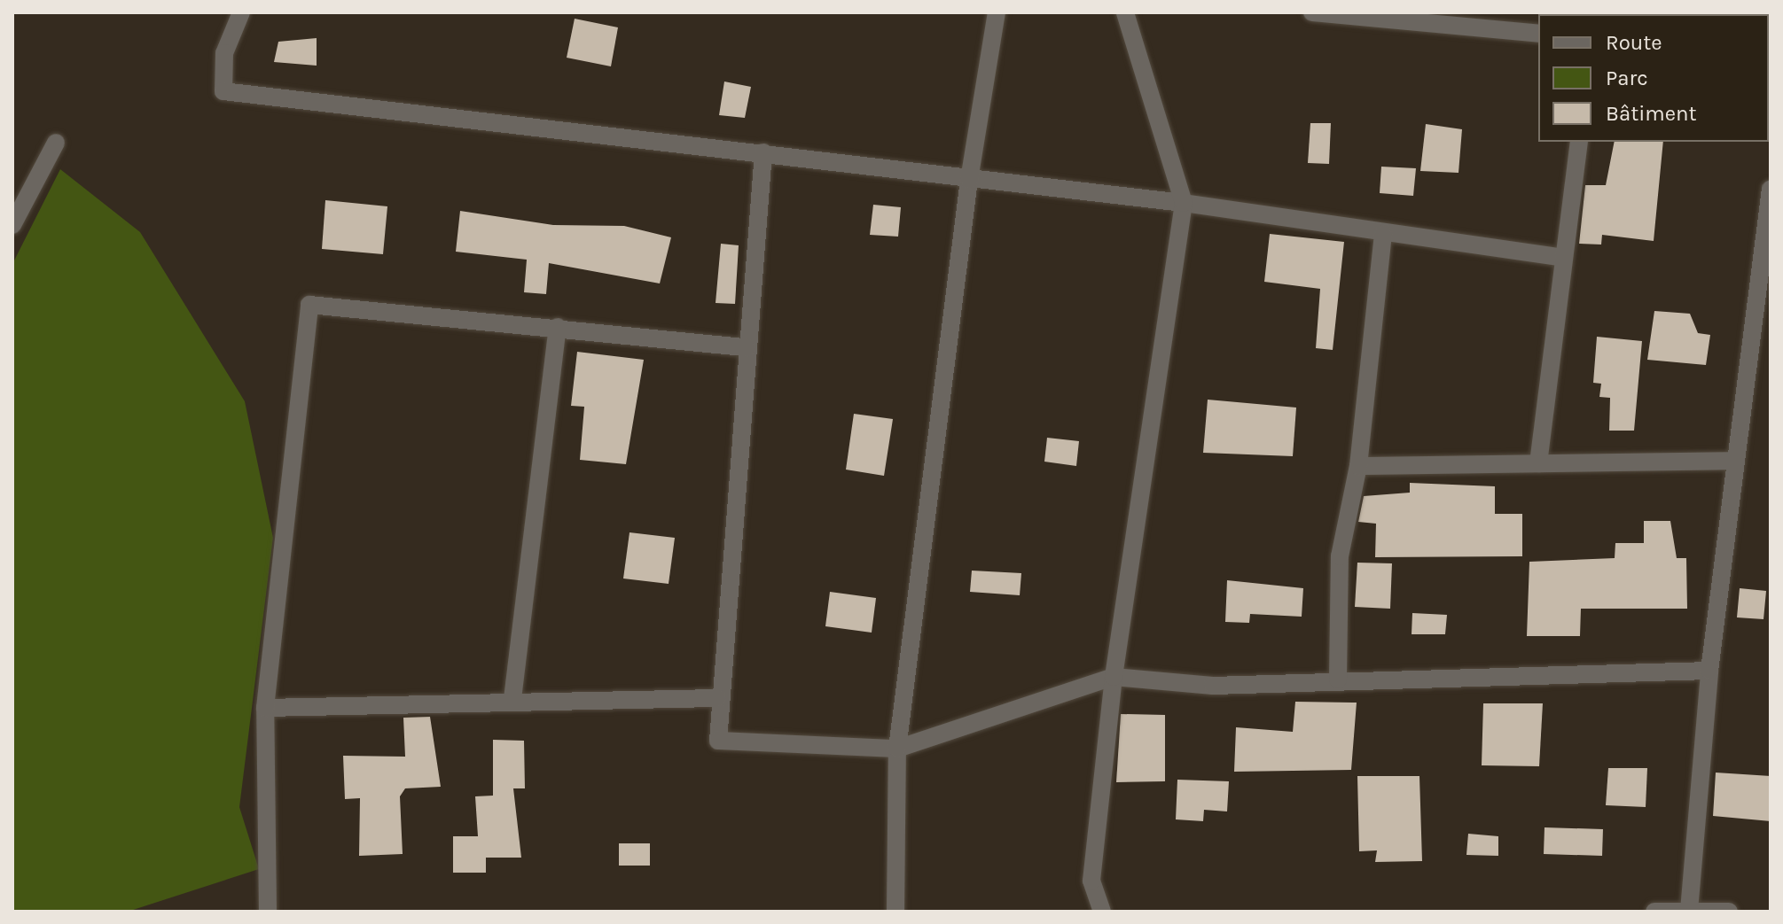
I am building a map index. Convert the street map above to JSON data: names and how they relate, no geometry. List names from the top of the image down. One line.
{"legend":["Route","Parc","Bâtiment"]}
